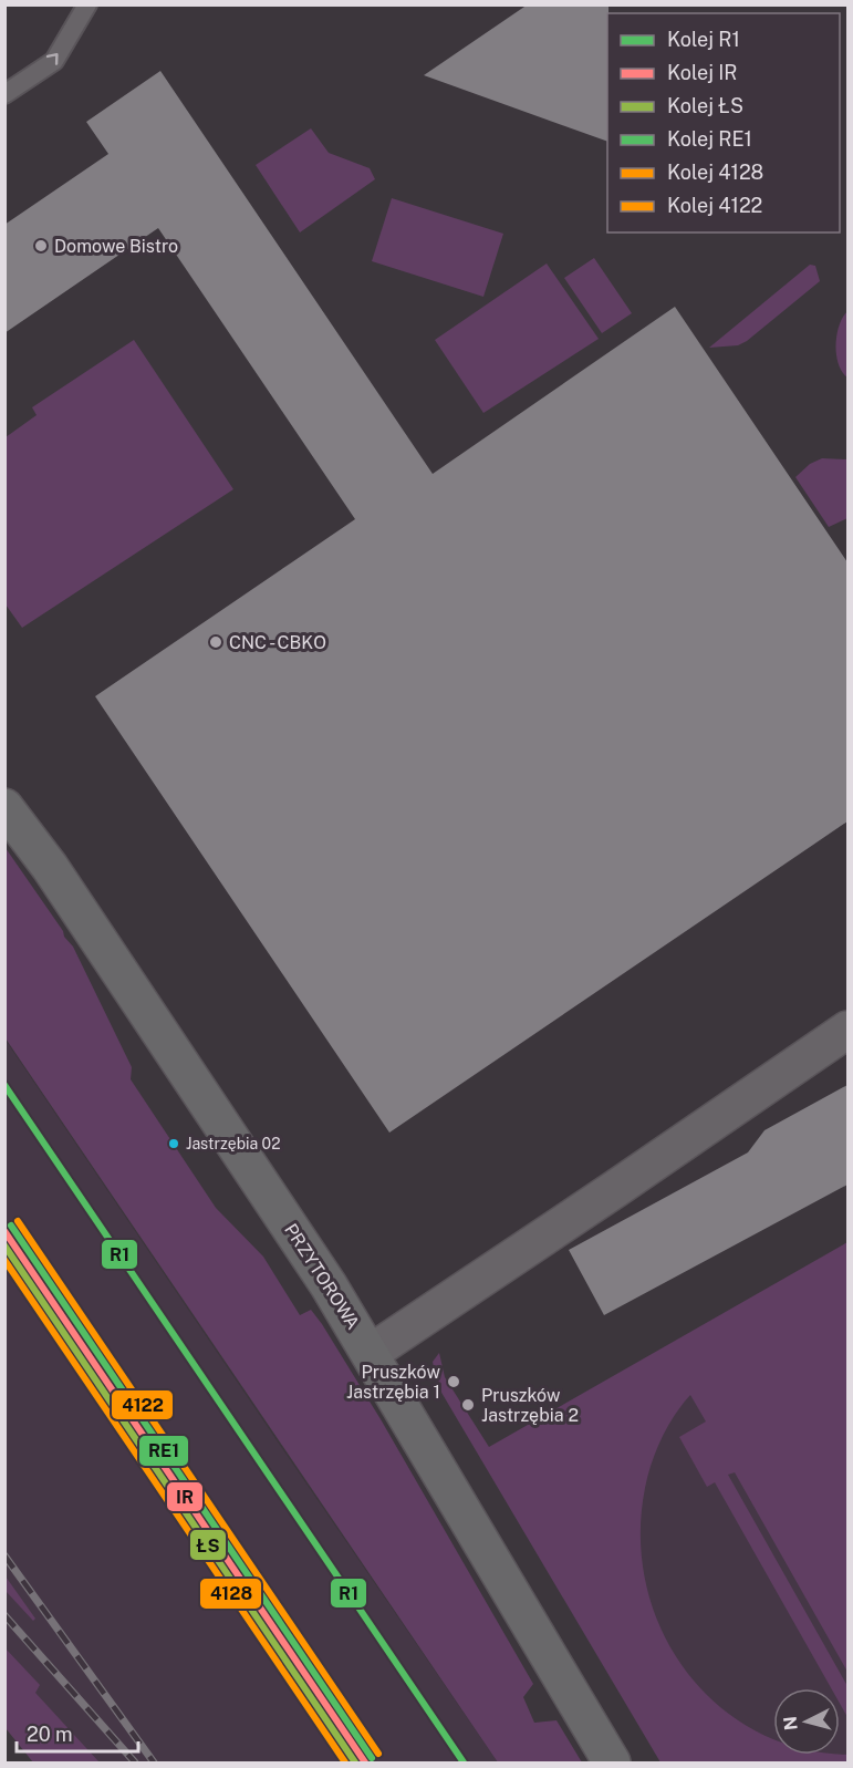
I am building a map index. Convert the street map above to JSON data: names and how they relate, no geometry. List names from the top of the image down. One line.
{"streets":{"street":["PRZYTOROWA"]},"places":["Domowe Bistro","CNC - CBKO","Jastrzębia 02","Pruszków Jastrzębia 1","Pruszków Jastrzębia 2"],"lines":["rail line R1","rail line 4122","rail line RE1","rail line IR","rail line ŁS","rail line 4128"],"legend":["Kolej R1","Kolej IR","Kolej ŁS","Kolej RE1","Kolej 4128","Kolej 4122"],"scale_bar":"20 m","north":"left"}
